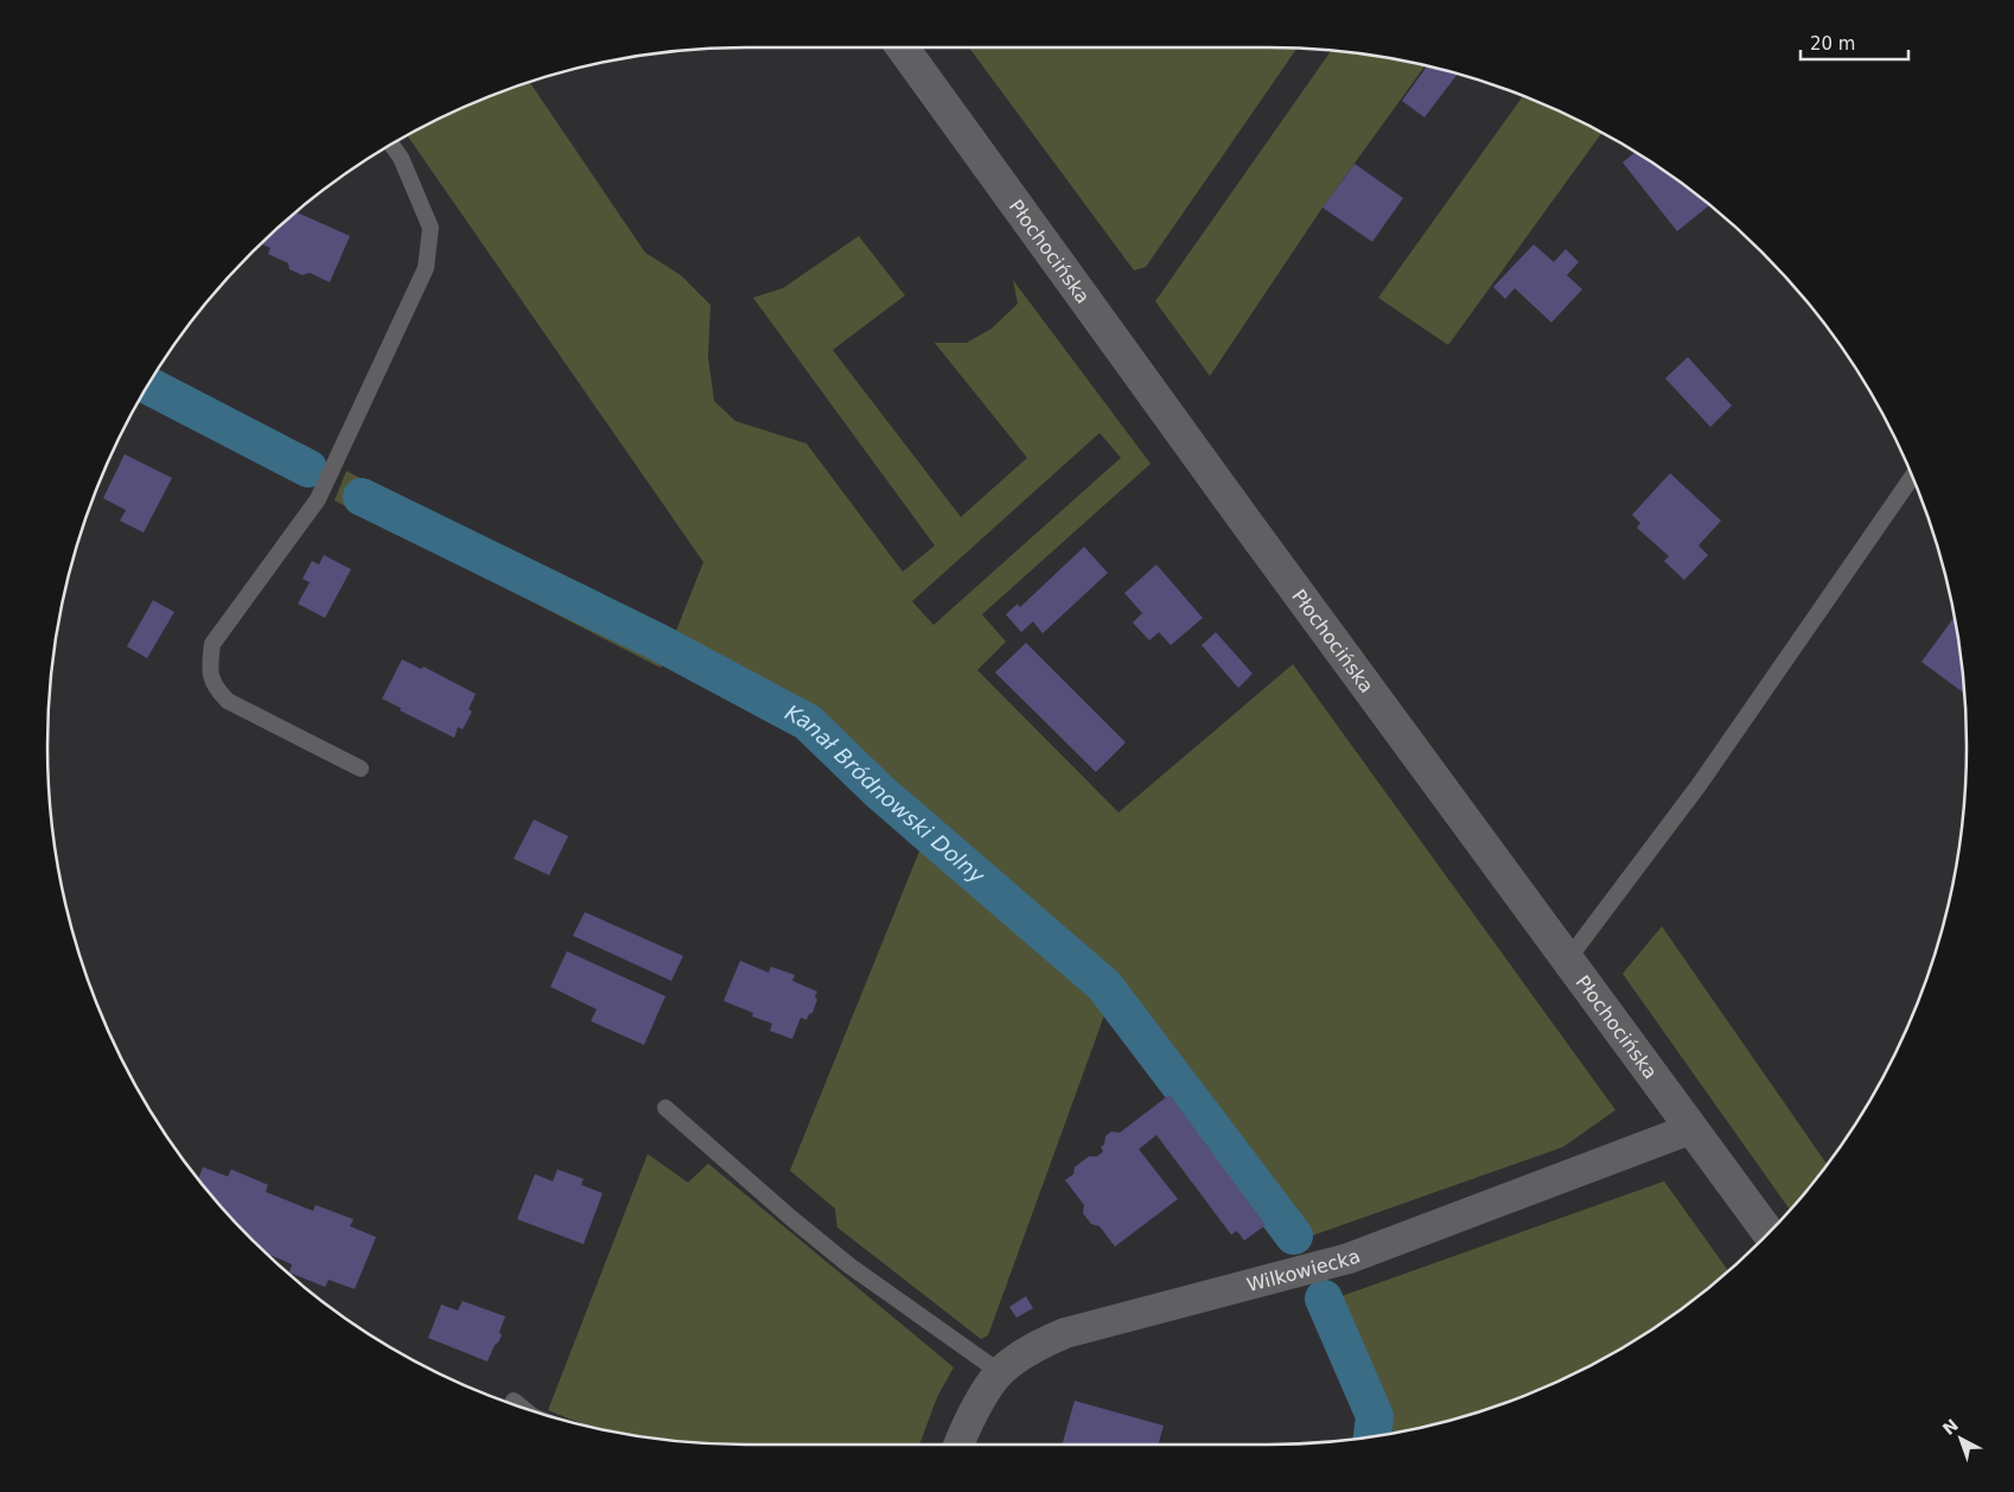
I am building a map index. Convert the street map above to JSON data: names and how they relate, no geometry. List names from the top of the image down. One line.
{"streets":{"main road":["Płochocińska"],"street":["Wilkowiecka"]},"crossings":[["Płochocińska","Wilkowiecka"]],"water":["Kanał Bródnowski Dolny"],"scale_bar":"20 m","north":"top left"}
